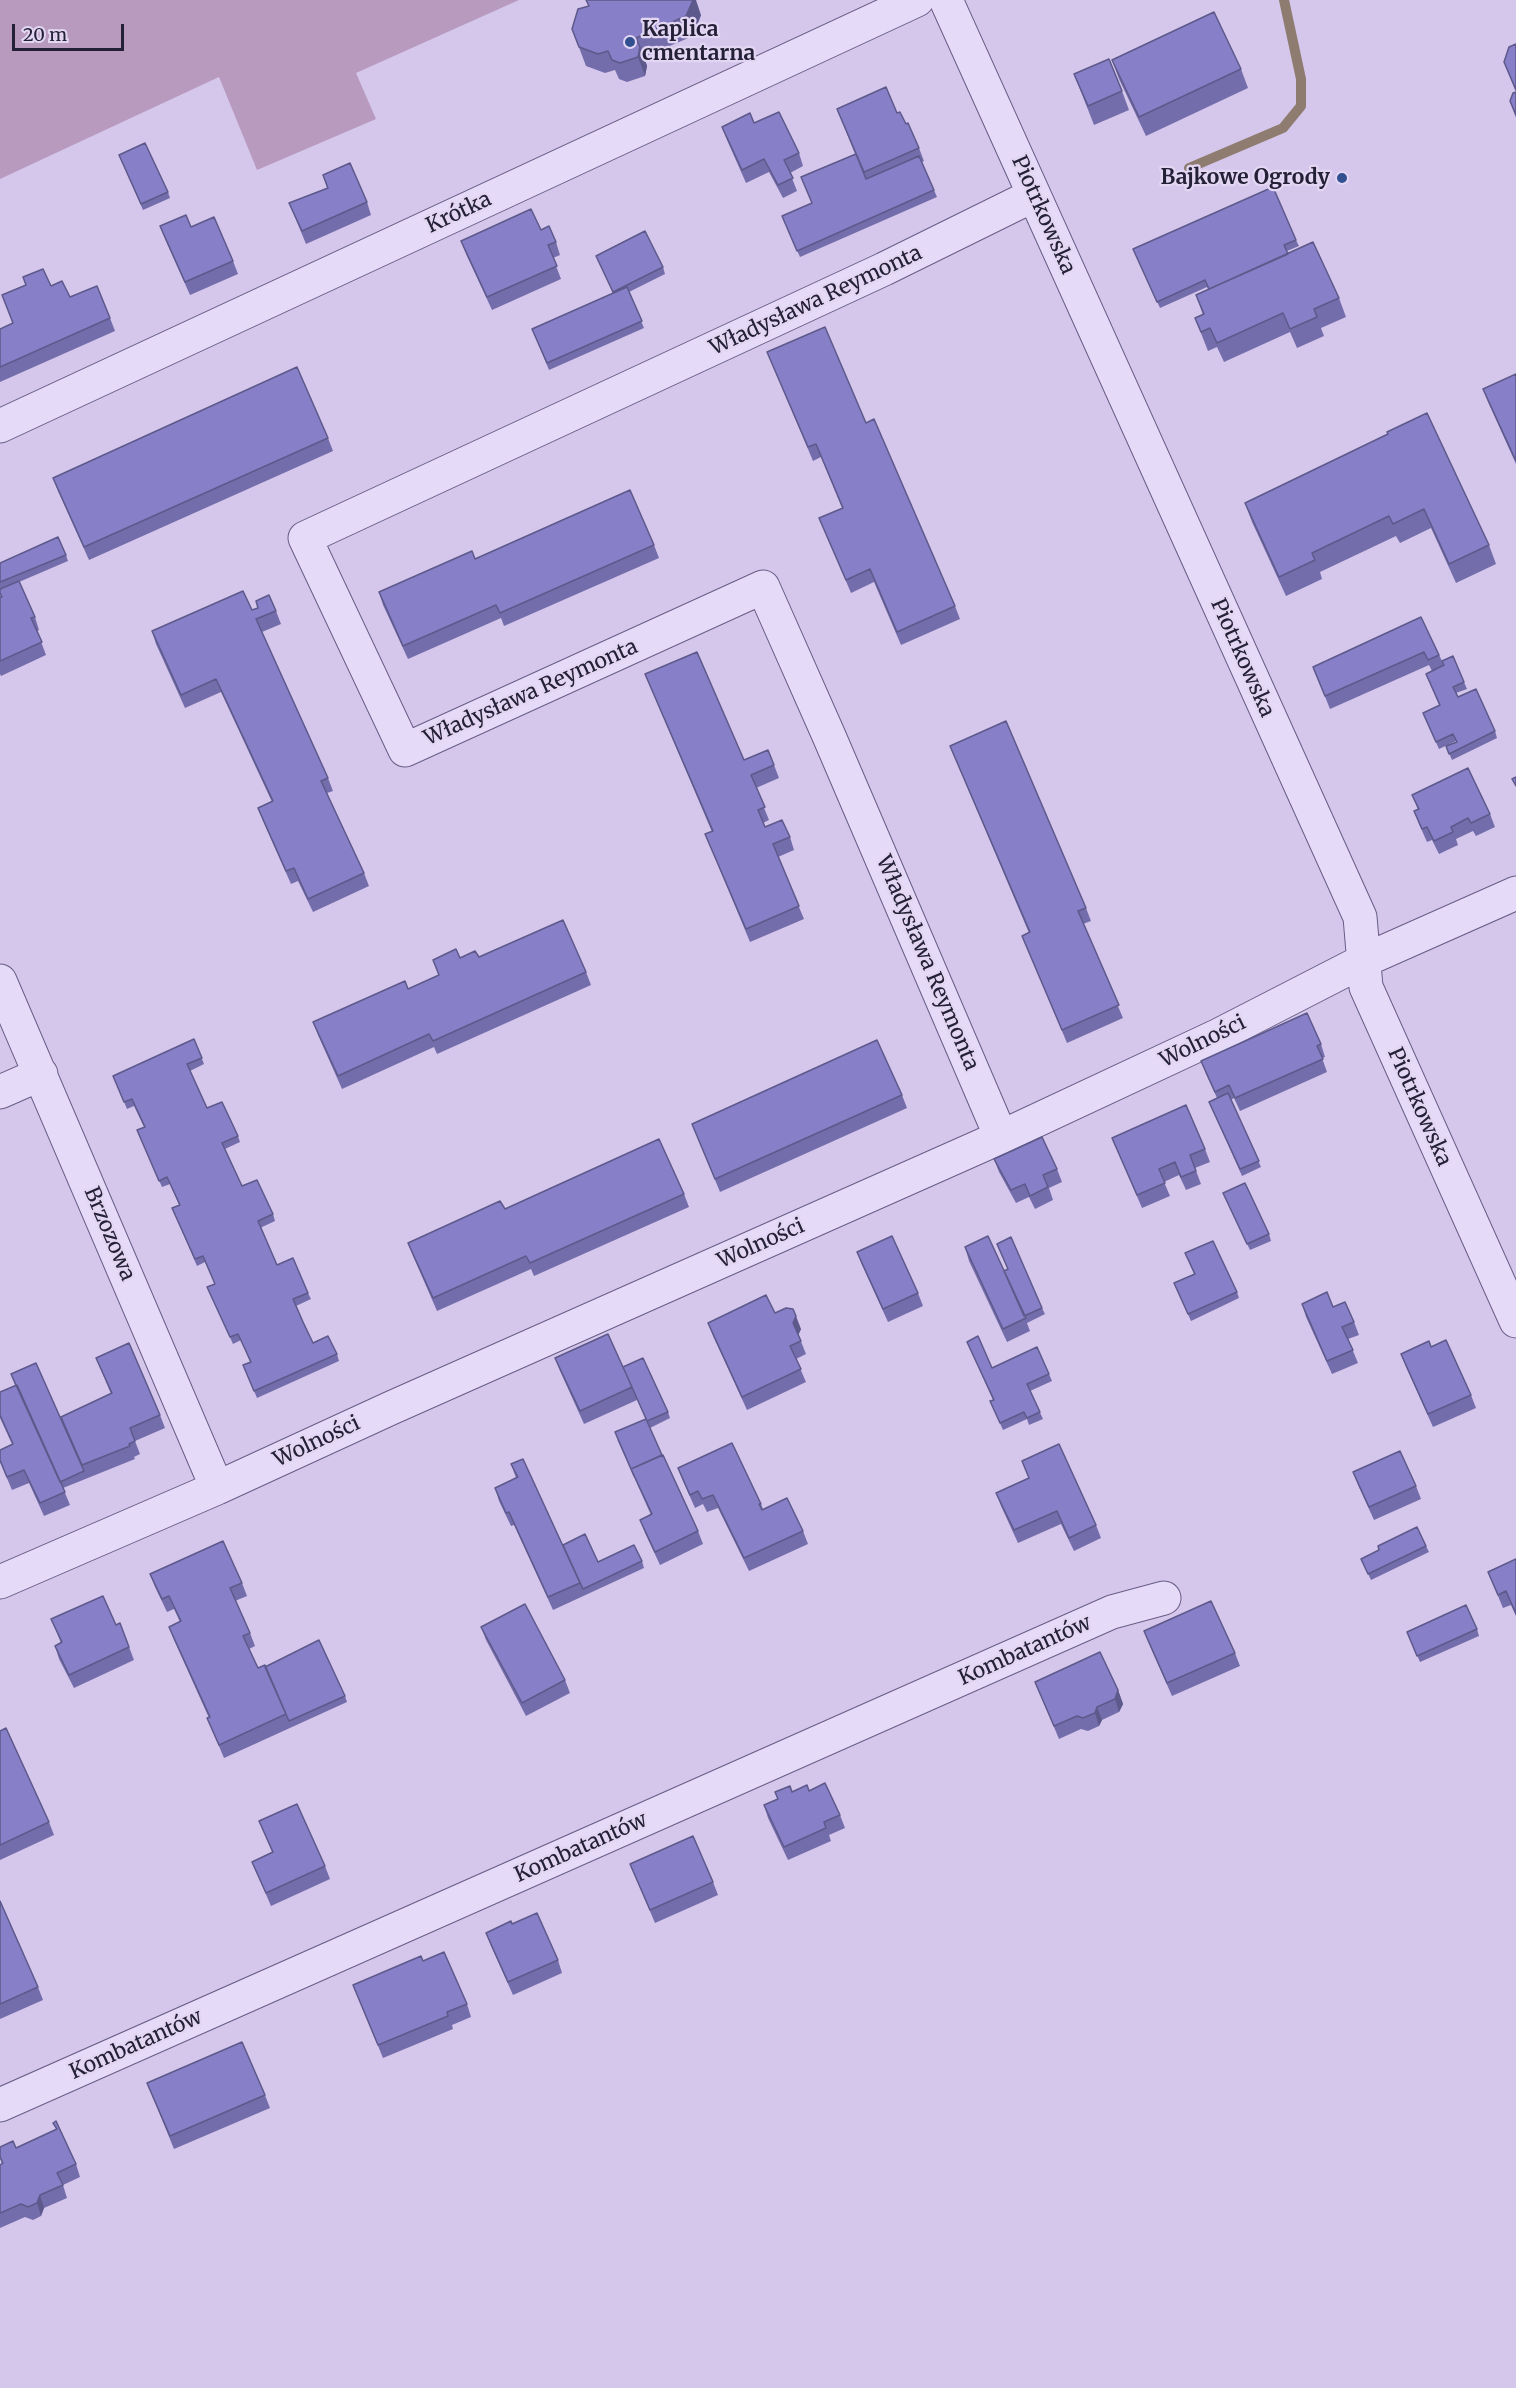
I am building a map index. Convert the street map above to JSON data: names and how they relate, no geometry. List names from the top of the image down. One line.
{"streets":{"street":["Krótka","Piotrkowska","Władysława Reymonta","Wolności","Brzozowa","Kombatantów"]},"crossings":[["Piotrkowska","Władysława Reymonta"],["Piotrkowska","Wolności"],["Władysława Reymonta","Wolności"],["Wolności","Brzozowa"]],"places":["Kaplica cmentarna","Bajkowe Ogrody"],"scale_bar":"20 m"}
